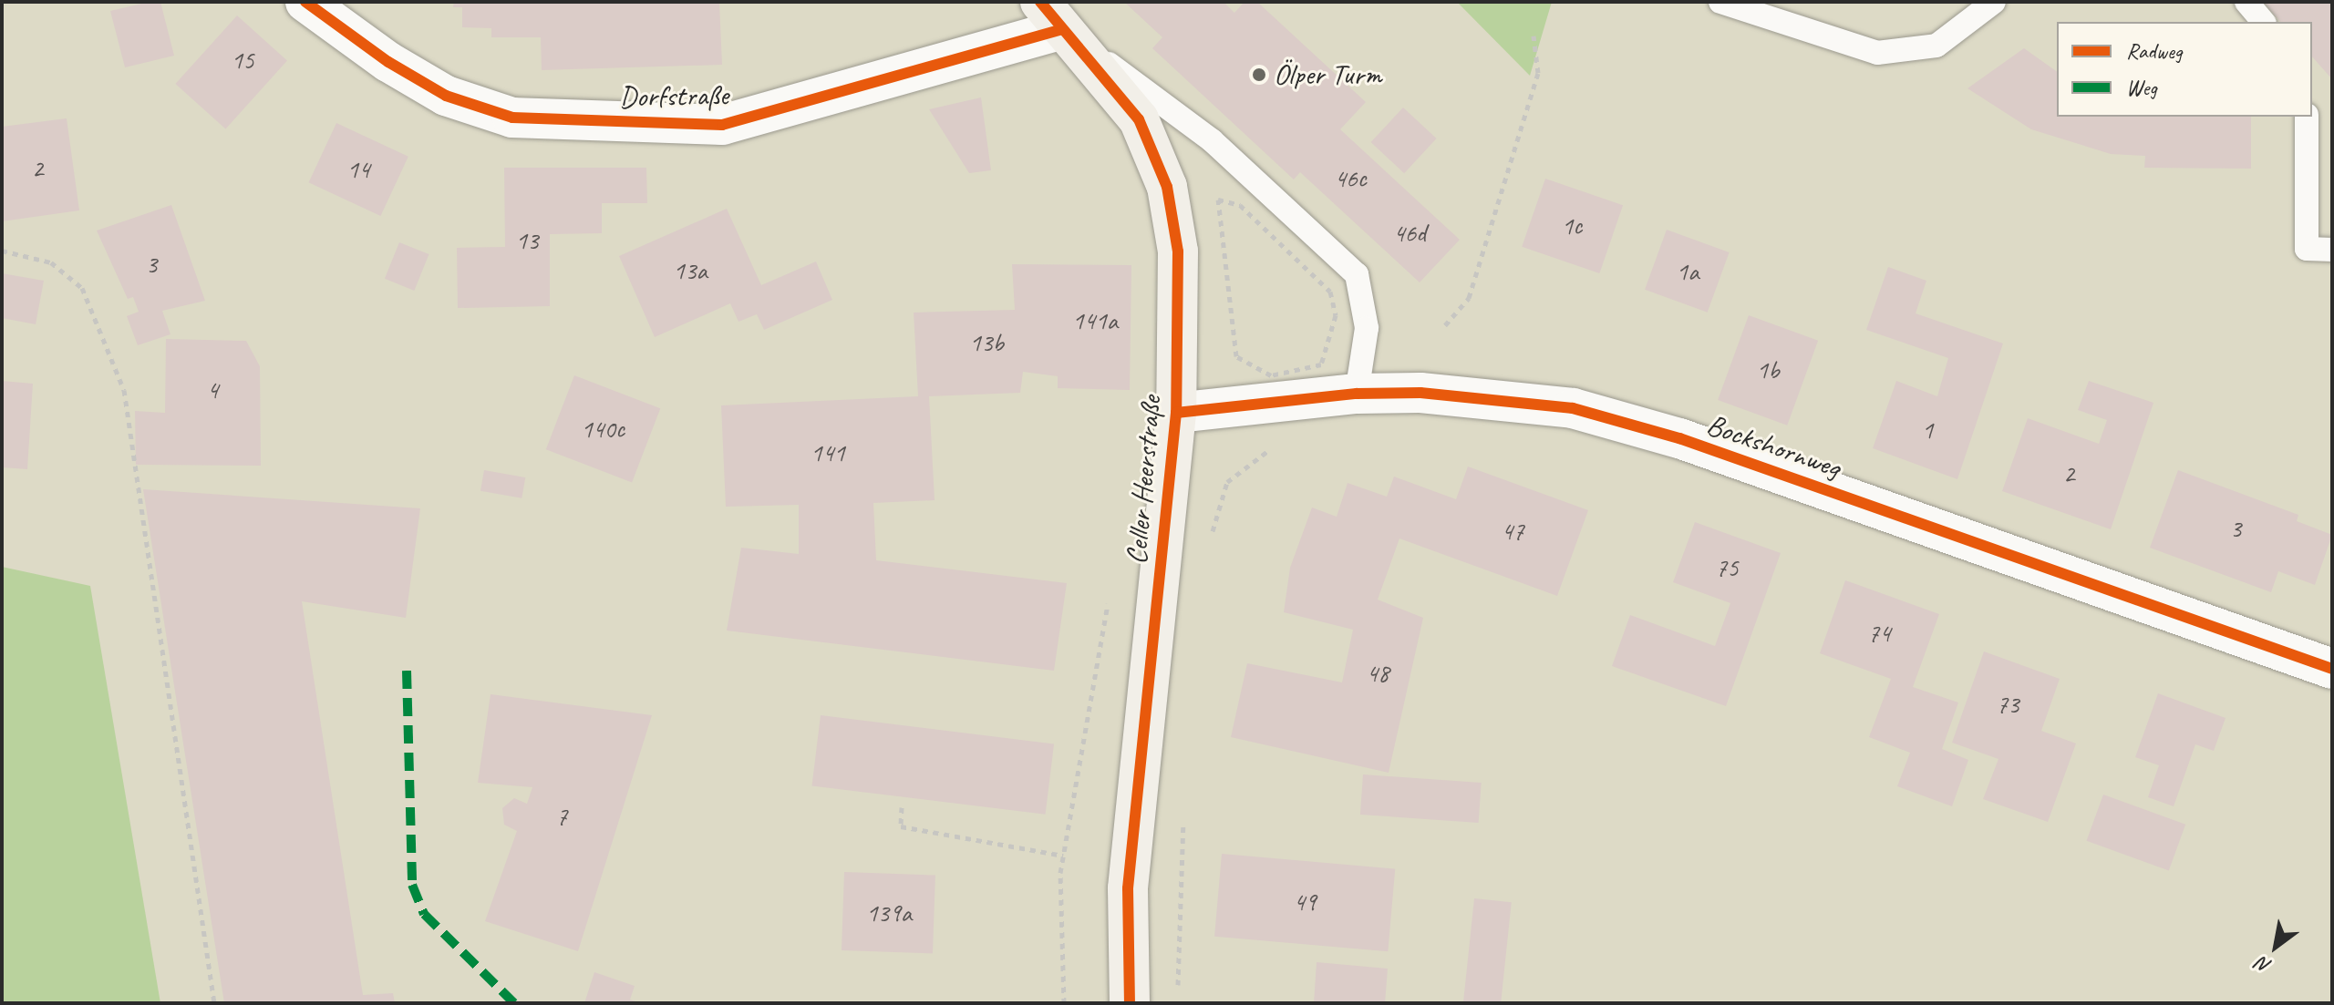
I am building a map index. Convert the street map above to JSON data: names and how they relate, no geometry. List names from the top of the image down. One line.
{"streets":{"main road":["Celler Heerstraße"],"street":["Dorfstraße","Bockshornweg"]},"crossings":[["Dorfstraße","Celler Heerstraße"],["Bockshornweg","Celler Heerstraße"]],"places":["Ölper Turm"],"house_numbers":["15","2","14","46c","1c","46d","13","3","13a","1a","141a","13b","1b","4","140c","1","141","2","3","47","75","74","48","73","7","49","139a"],"legend":["Radweg","Weg"],"north":"bottom left"}
